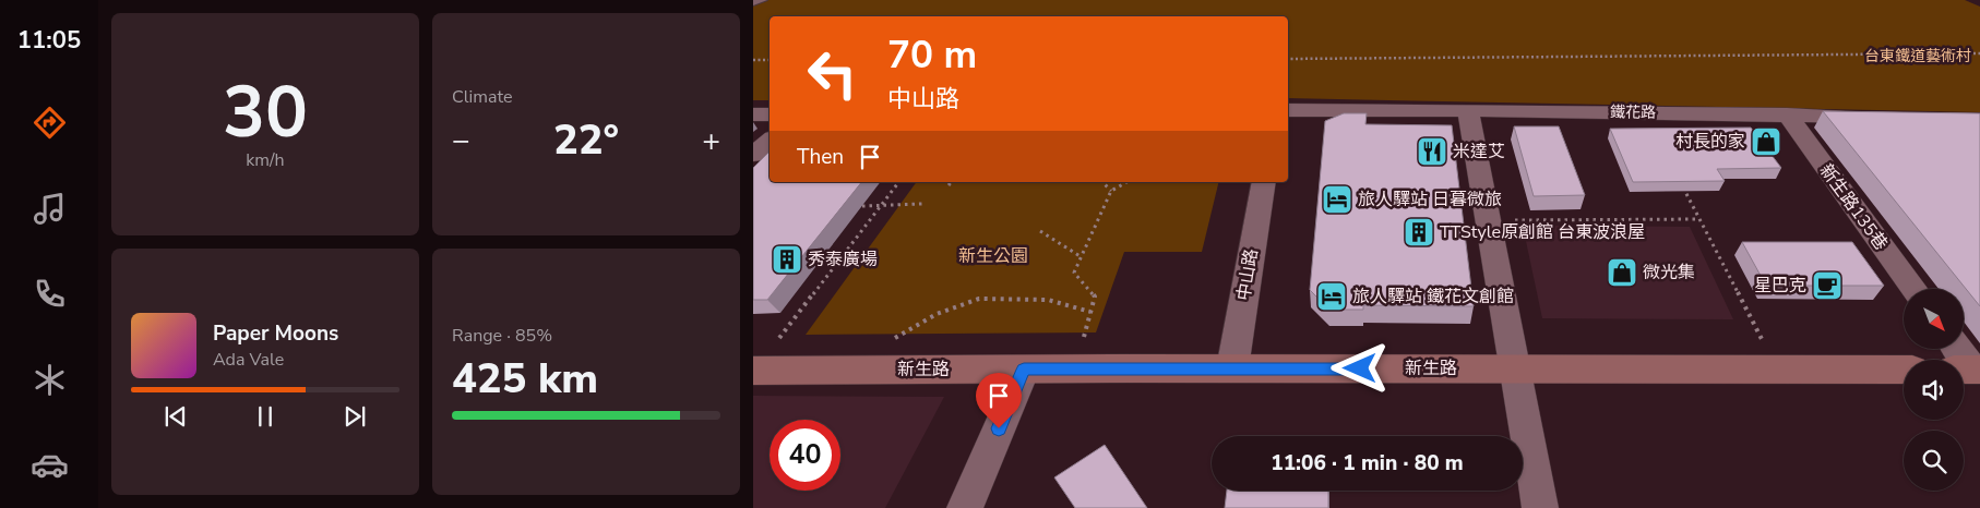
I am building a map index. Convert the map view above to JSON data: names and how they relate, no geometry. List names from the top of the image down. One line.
{"streets":{"street":["鐵花路","新生路135巷","中山路","新生路"]},"crossings":[["鐵花路","新生路135巷"],["中山路","新生路"]],"parks":["台東鐵道藝術村","新生公園"],"places":{"shop":["村長的家","微光集"],"restaurant":["米達艾"],"hotel":["旅人驛站 日暮微旅","旅人驛站 鐵花文創館"],"building":["TTStyle原創館 台東波浪屋","秀泰廣場"],"cafe":["星巴克"]},"north":"bottom right","page":{"tabs":"11:05","tile":[["30","km/h"],"Climate",["Range · 85%","425 km"]],"turn":["70 m","中山路"],"heat":["−","22°","+"],"then":"Then","song":["Paper Moons","Ada Vale"],"limit":"40","trip":"11:06 · 1 min · 80 m"}}
